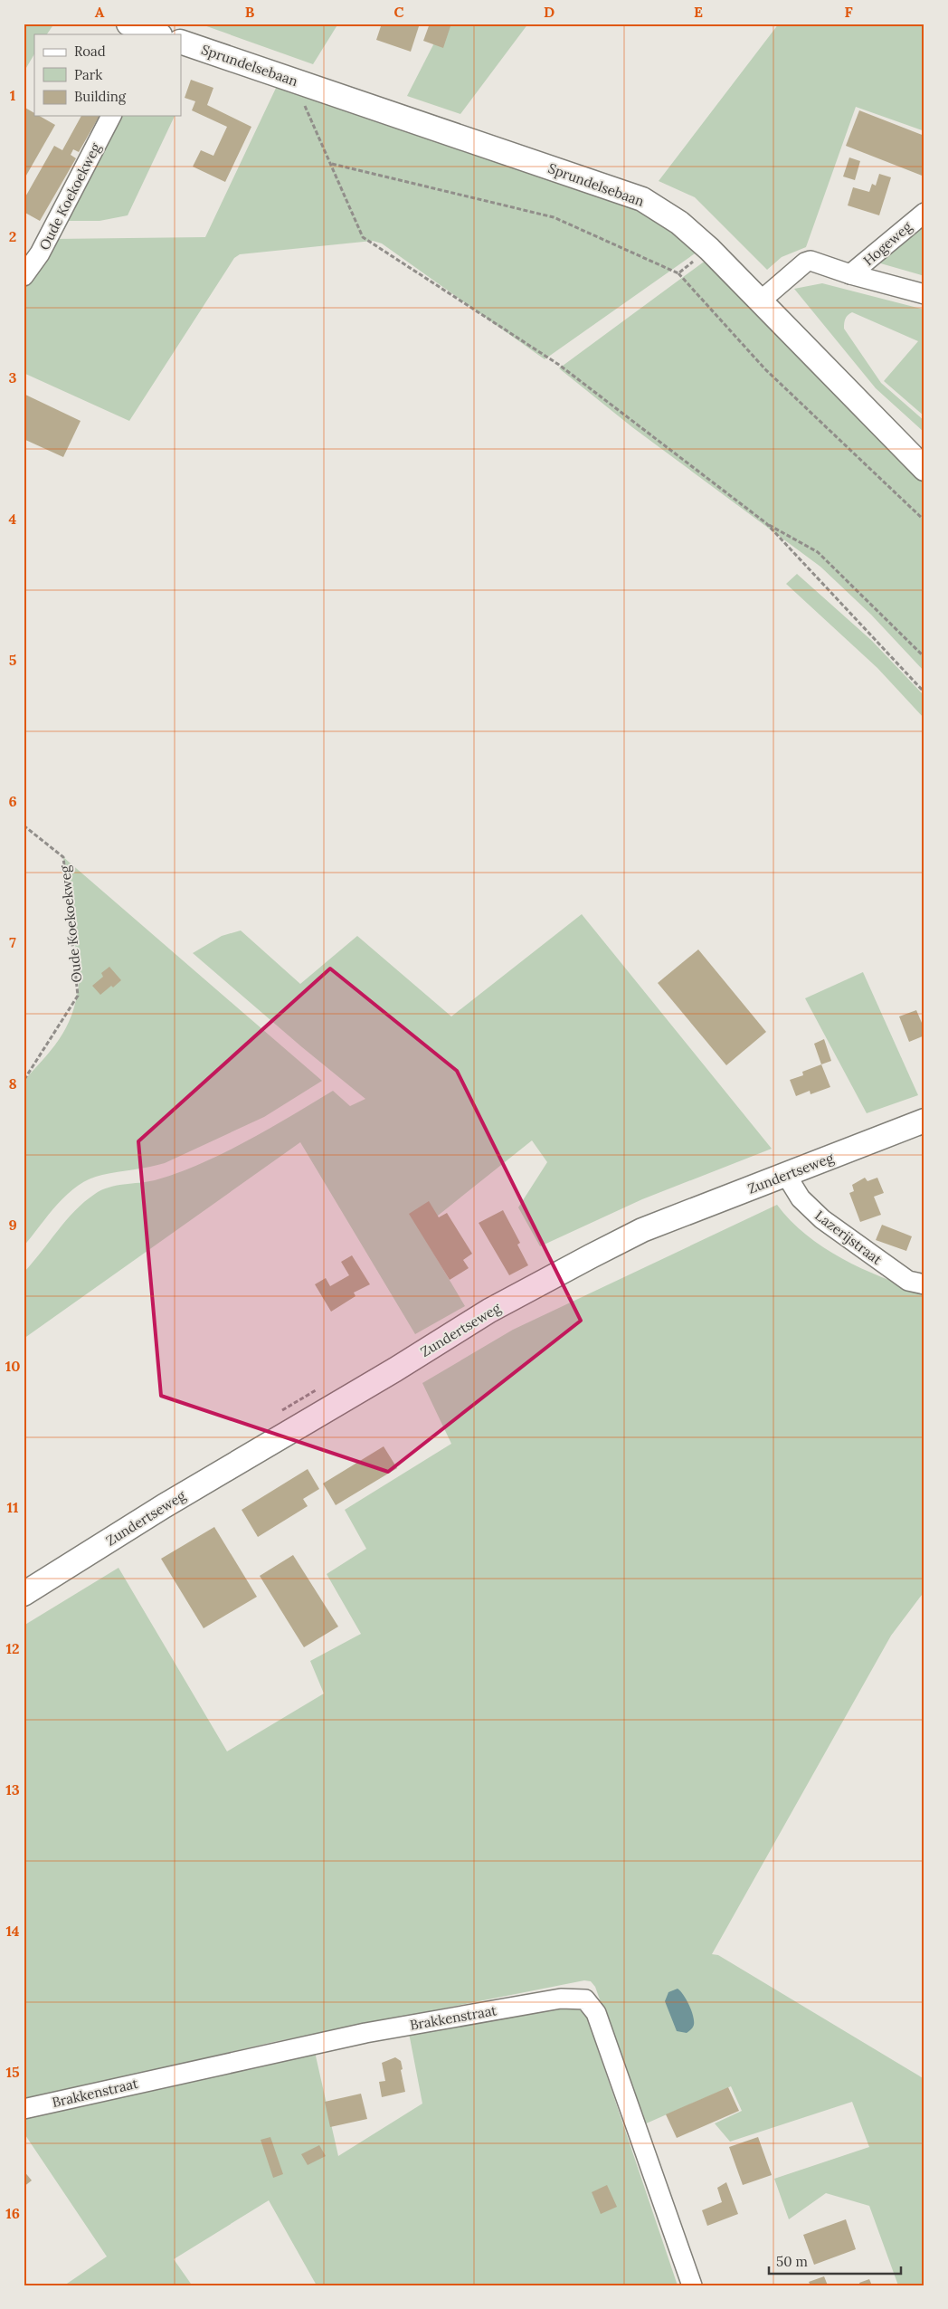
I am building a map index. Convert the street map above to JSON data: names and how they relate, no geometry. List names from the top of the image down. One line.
{"streets":{"street":["Sprundelsebaan","Oude Koekoekweg","Hogeweg","Zundertseweg","Lazerijstraat","Brakkenstraat"]},"crossings":[["Sprundelsebaan","Hogeweg"],["Zundertseweg","Lazerijstraat"]],"legend":["Road","Park","Building"],"scale_bar":"50 m","grid":{"columns":["A","B","C","D","E","F"],"rows":["1","2","3","4","5","6","7","8","9","10","11","12","13","14","15","16"]}}
